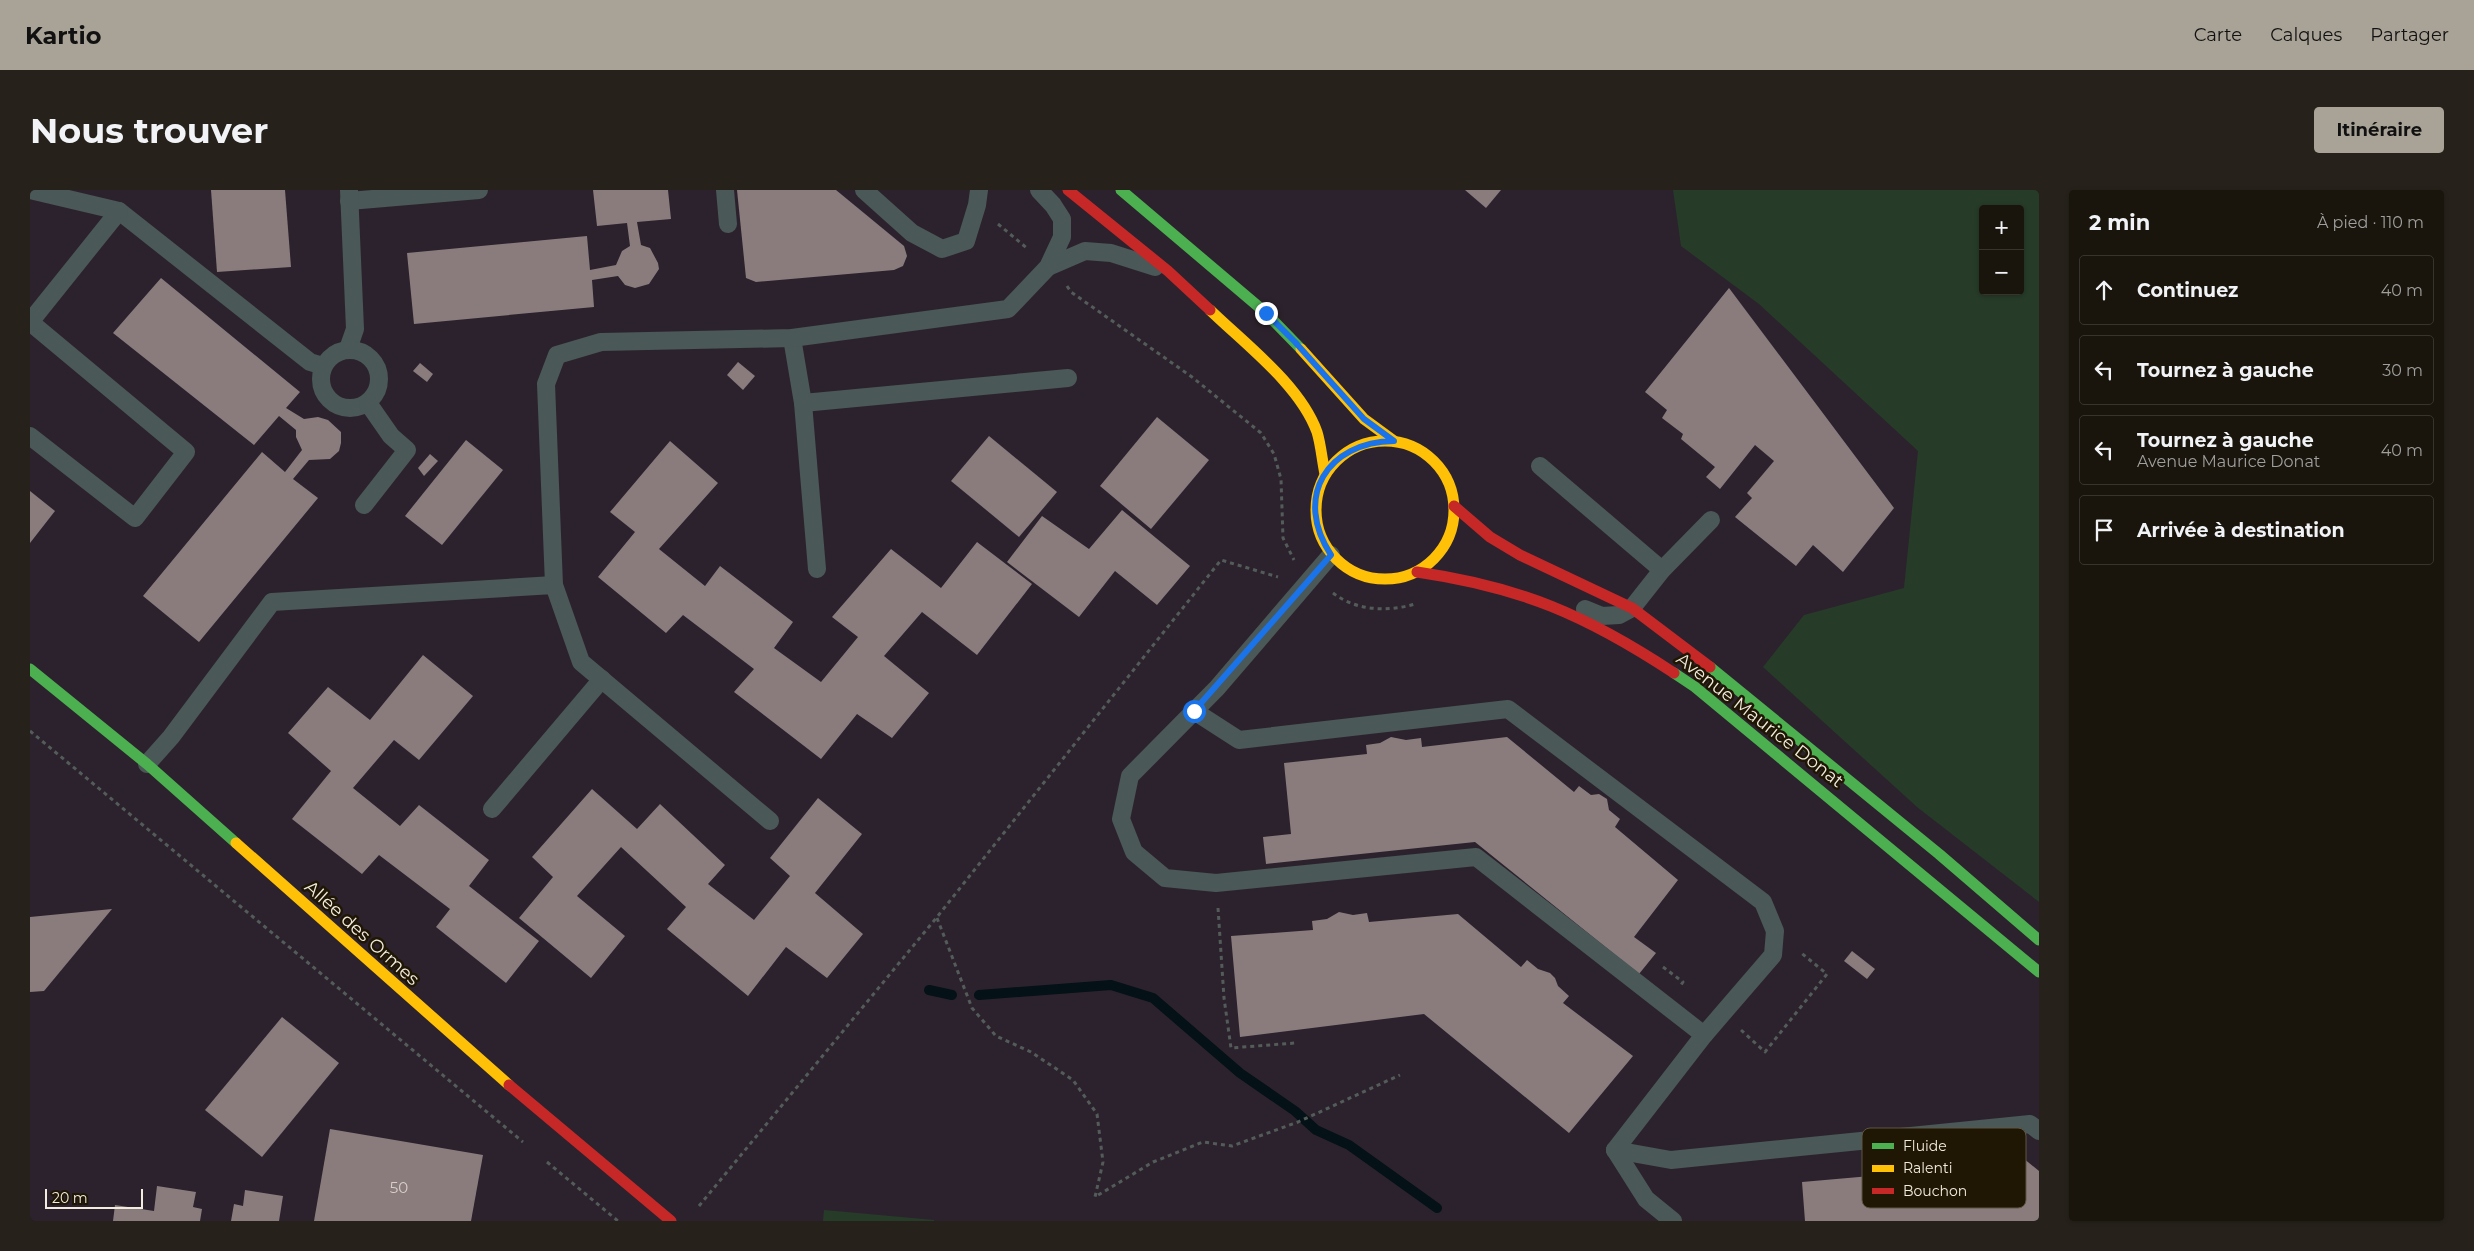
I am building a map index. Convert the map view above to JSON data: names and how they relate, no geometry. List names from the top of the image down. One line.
{"streets":{"main road":["Avenue Maurice Donat","Allée des Ormes"]},"house_numbers":["50"],"legend":["Fluide","Ralenti","Bouchon"],"scale_bar":"20 m","page":{"header":"Kartio","nav":["Carte","Calques","Partager"],"buttons":"Itinéraire","title":"Nous trouver","heading":["2 min","À pied · 110 m"],"map_buttons":["+","−"],"list":[["Continuez","40 m"],["Tournez à gauche","30 m"],["Tournez à gauche","Avenue Maurice Donat","40 m"],"Arrivée à destination"],"scale":"20 m"}}
